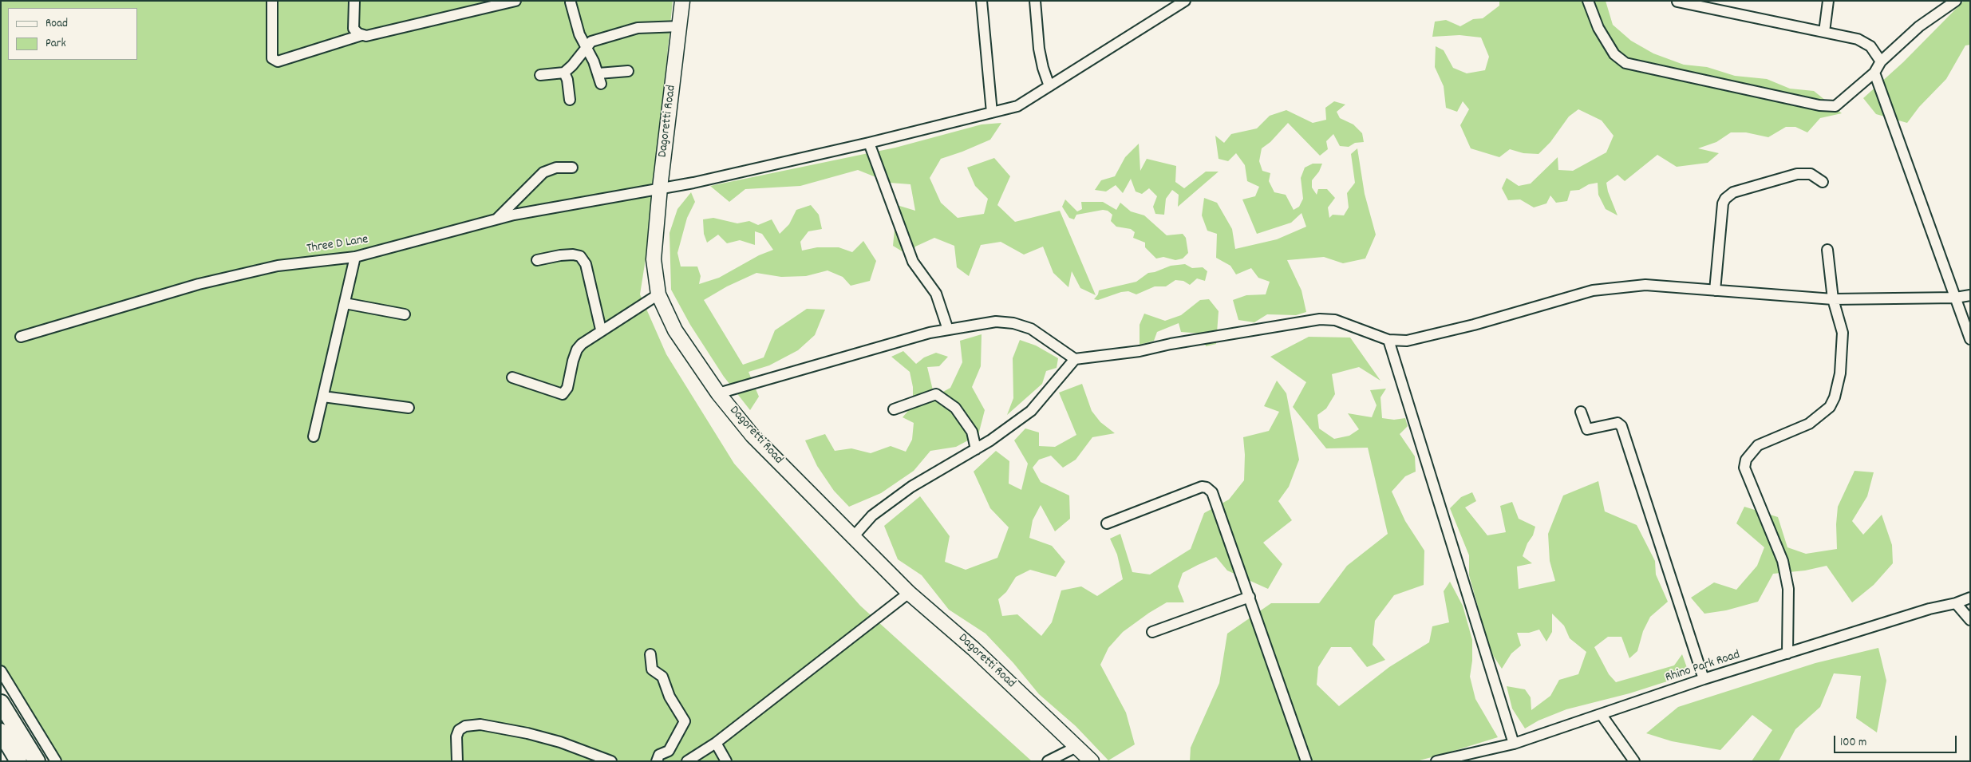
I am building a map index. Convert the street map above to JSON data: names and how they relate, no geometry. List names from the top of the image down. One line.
{"streets":{"main road":["Dagoretti Road"],"street":["Three D Lane","Rhino Park Road"]},"crossings":[["Dagoretti Road","Three D Lane"]],"legend":["Road","Park"],"scale_bar":"100 m"}
